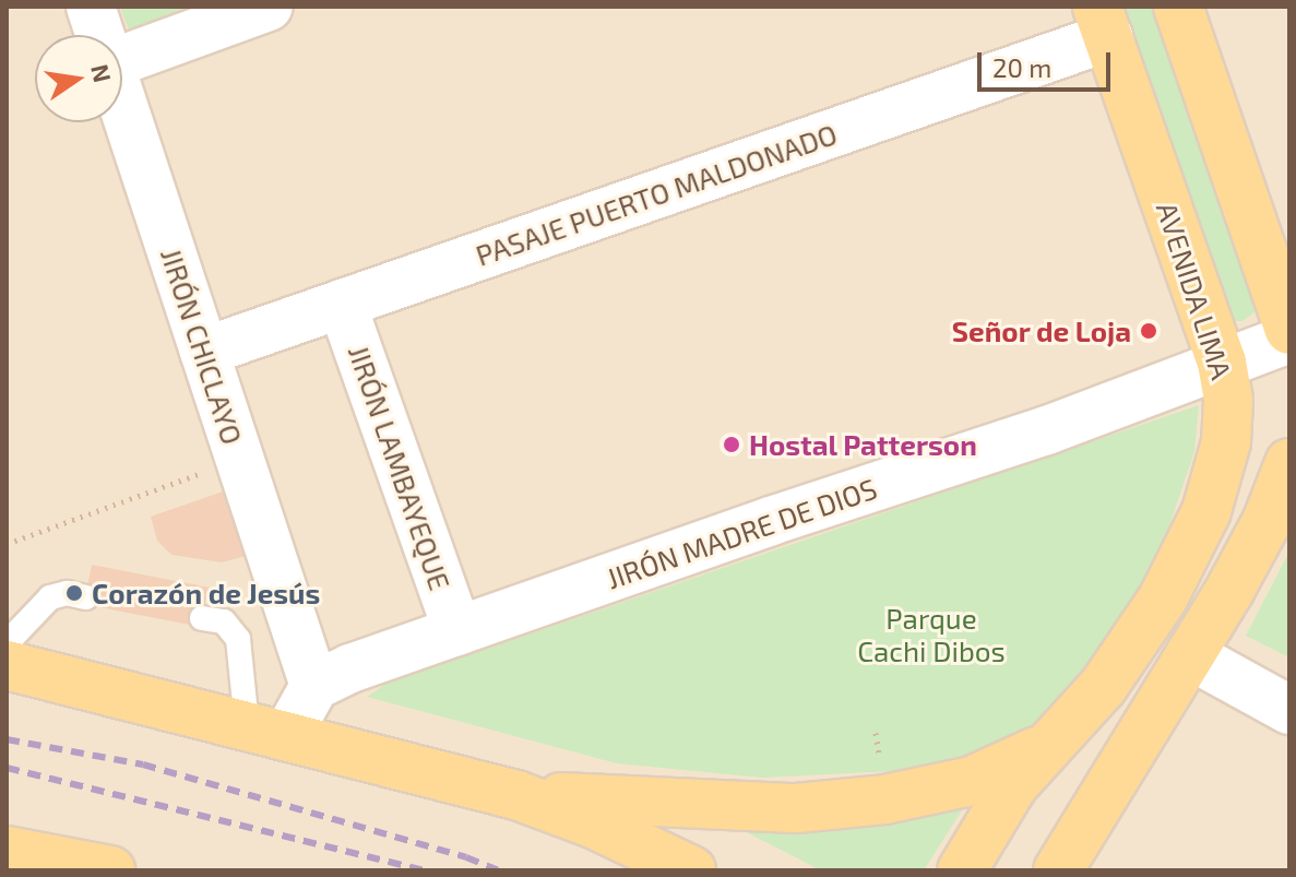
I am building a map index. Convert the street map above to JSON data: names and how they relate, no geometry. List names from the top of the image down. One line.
{"streets":{"main road":["AVENIDA LIMA"],"street":["PASAJE PUERTO MALDONADO","JIRÓN CHICLAYO","JIRÓN LAMBAYEQUE","JIRÓN MADRE DE DIOS"]},"crossings":[["PASAJE PUERTO MALDONADO","AVENIDA LIMA"],["PASAJE PUERTO MALDONADO","JIRÓN CHICLAYO"],["PASAJE PUERTO MALDONADO","JIRÓN LAMBAYEQUE"],["AVENIDA LIMA","JIRÓN MADRE DE DIOS"],["JIRÓN CHICLAYO","JIRÓN MADRE DE DIOS"],["JIRÓN LAMBAYEQUE","JIRÓN MADRE DE DIOS"]],"parks":["Parque Cachi Dibos"],"places":["Señor de Loja","Hostal Patterson","Corazón de Jesús"],"scale_bar":"20 m","north":"right"}
